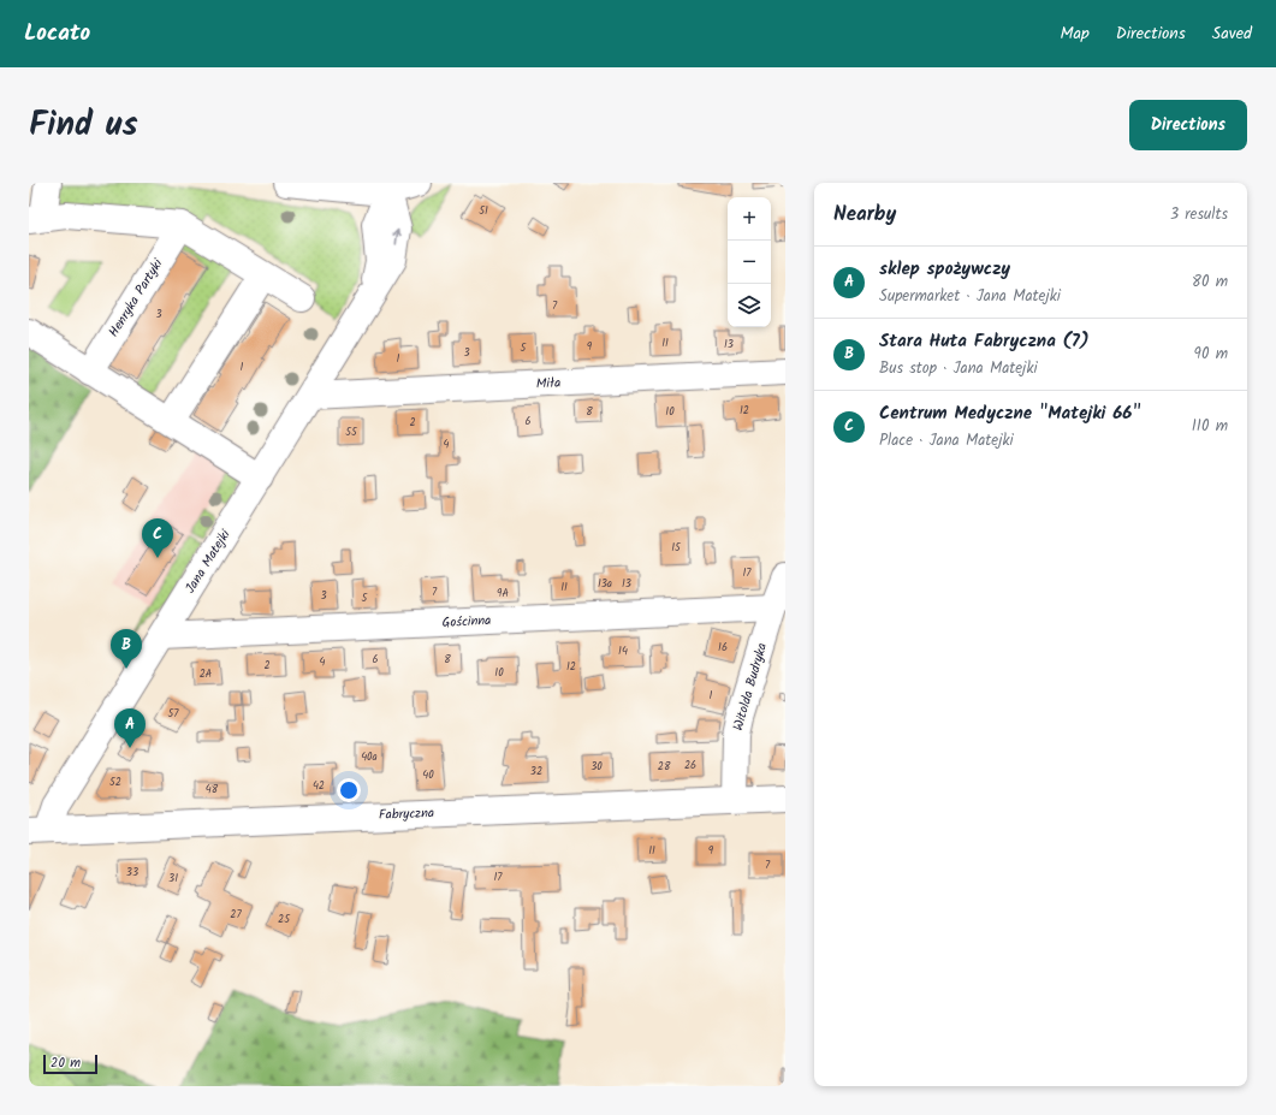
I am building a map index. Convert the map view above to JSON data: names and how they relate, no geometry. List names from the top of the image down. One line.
{"streets":{"street":["Henryka Partyki","Miła","Jana Matejki","Gościnna","Witolda Budryka","Fabryczna"]},"crossings":[["Miła","Jana Matejki"],["Jana Matejki","Gościnna"],["Jana Matejki","Fabryczna"],["Gościnna","Witolda Budryka"],["Witolda Budryka","Fabryczna"]],"house_numbers":["51","7","3","11","13","9","5","3","1","1","12","8","10","6","2","55","4","15","17","13a","13","11","7","9A","3","5","16","14","6","8","4","2","12","10","2A","1","57","40a","26","30","28","32","40","52","42","48","11","9","7","33","17","31","27","25"],"scale_bar":"20 m","page":{"header":"Locato","nav":["Map","Directions","Saved"],"title":"Find us","buttons":"Directions","heading":["Nearby","3 results"],"map_buttons":["+","−"],"list":[{"mark":"A","name":"sklep spożywczy","note":"Supermarket · Jana Matejki","value":"80 m"},{"mark":"B","name":"Stara Huta Fabryczna (7)","note":"Bus stop · Jana Matejki","value":"90 m"},{"mark":"C","name":"Centrum Medyczne \"Matejki 66\"","note":"Place · Jana Matejki","value":"110 m"}],"pins":["C","B","A"],"scale":"20 m"}}
